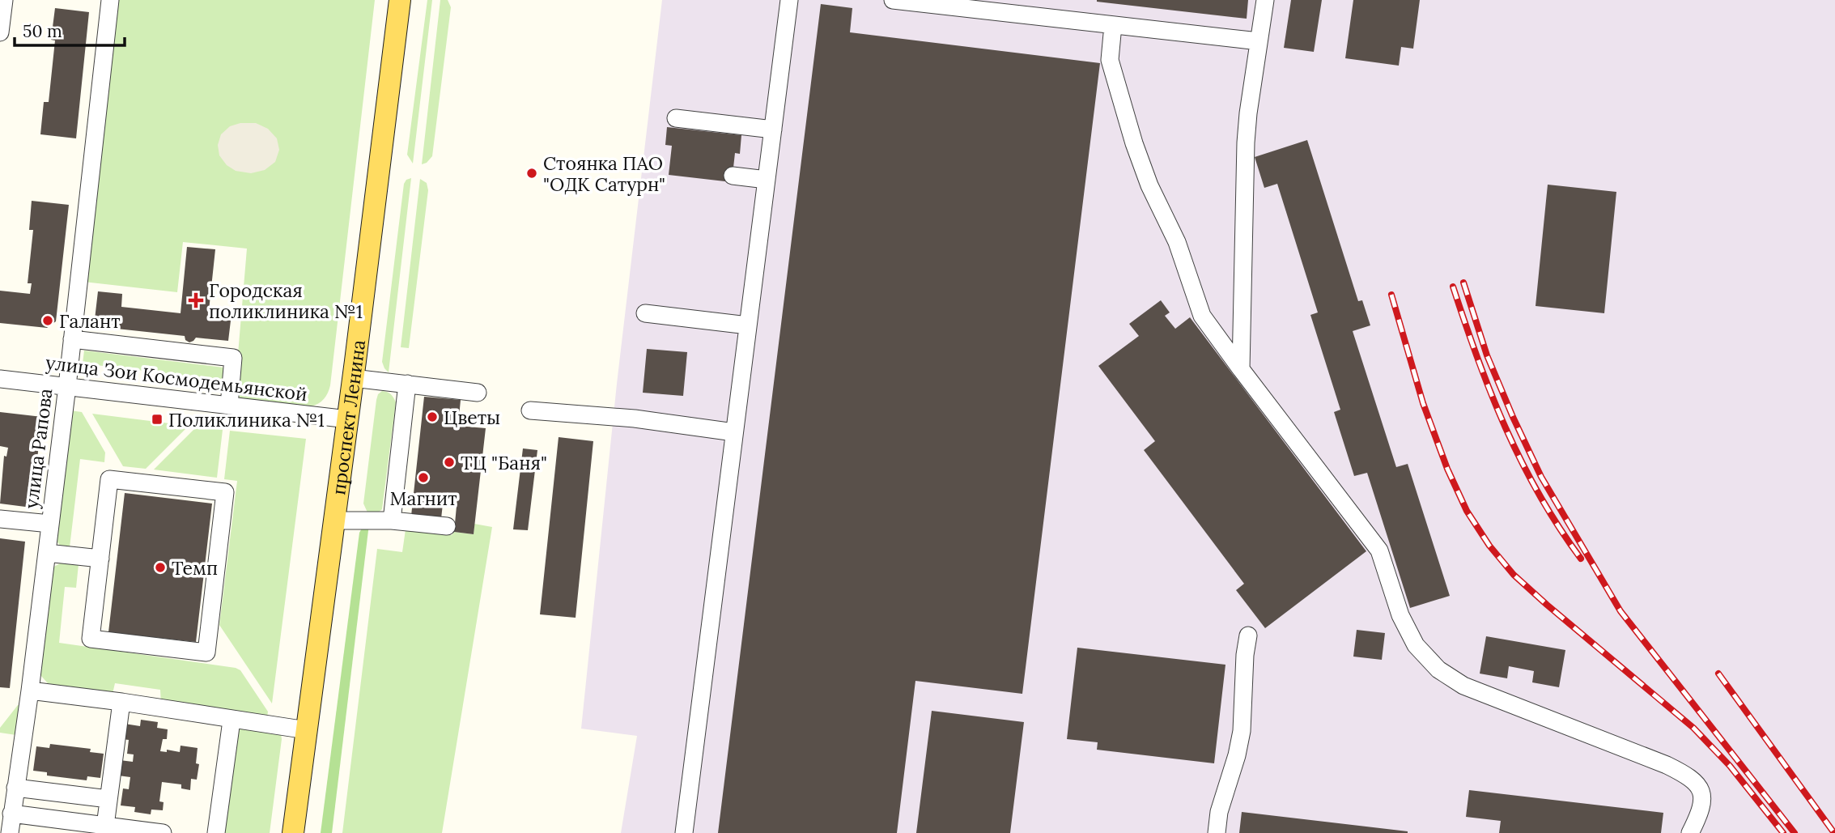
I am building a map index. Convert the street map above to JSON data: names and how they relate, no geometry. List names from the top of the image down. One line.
{"streets":{"main road":["проспект Ленина"],"street":["улица Зои Космодемьянской","улица Рапова"]},"crossings":[["улица Зои Космодемьянской","проспект Ленина"],["улица Зои Космодемьянской","улица Рапова"]],"places":{"other":["Стоянка ПАО \"ОДК Сатурн\"","Галант","Цветы","ТЦ \"Баня\"","Магнит","Темп"],"health":["Городская поликлиника №1"],"transit":["Поликлиника №1"]},"scale_bar":"50 m"}
